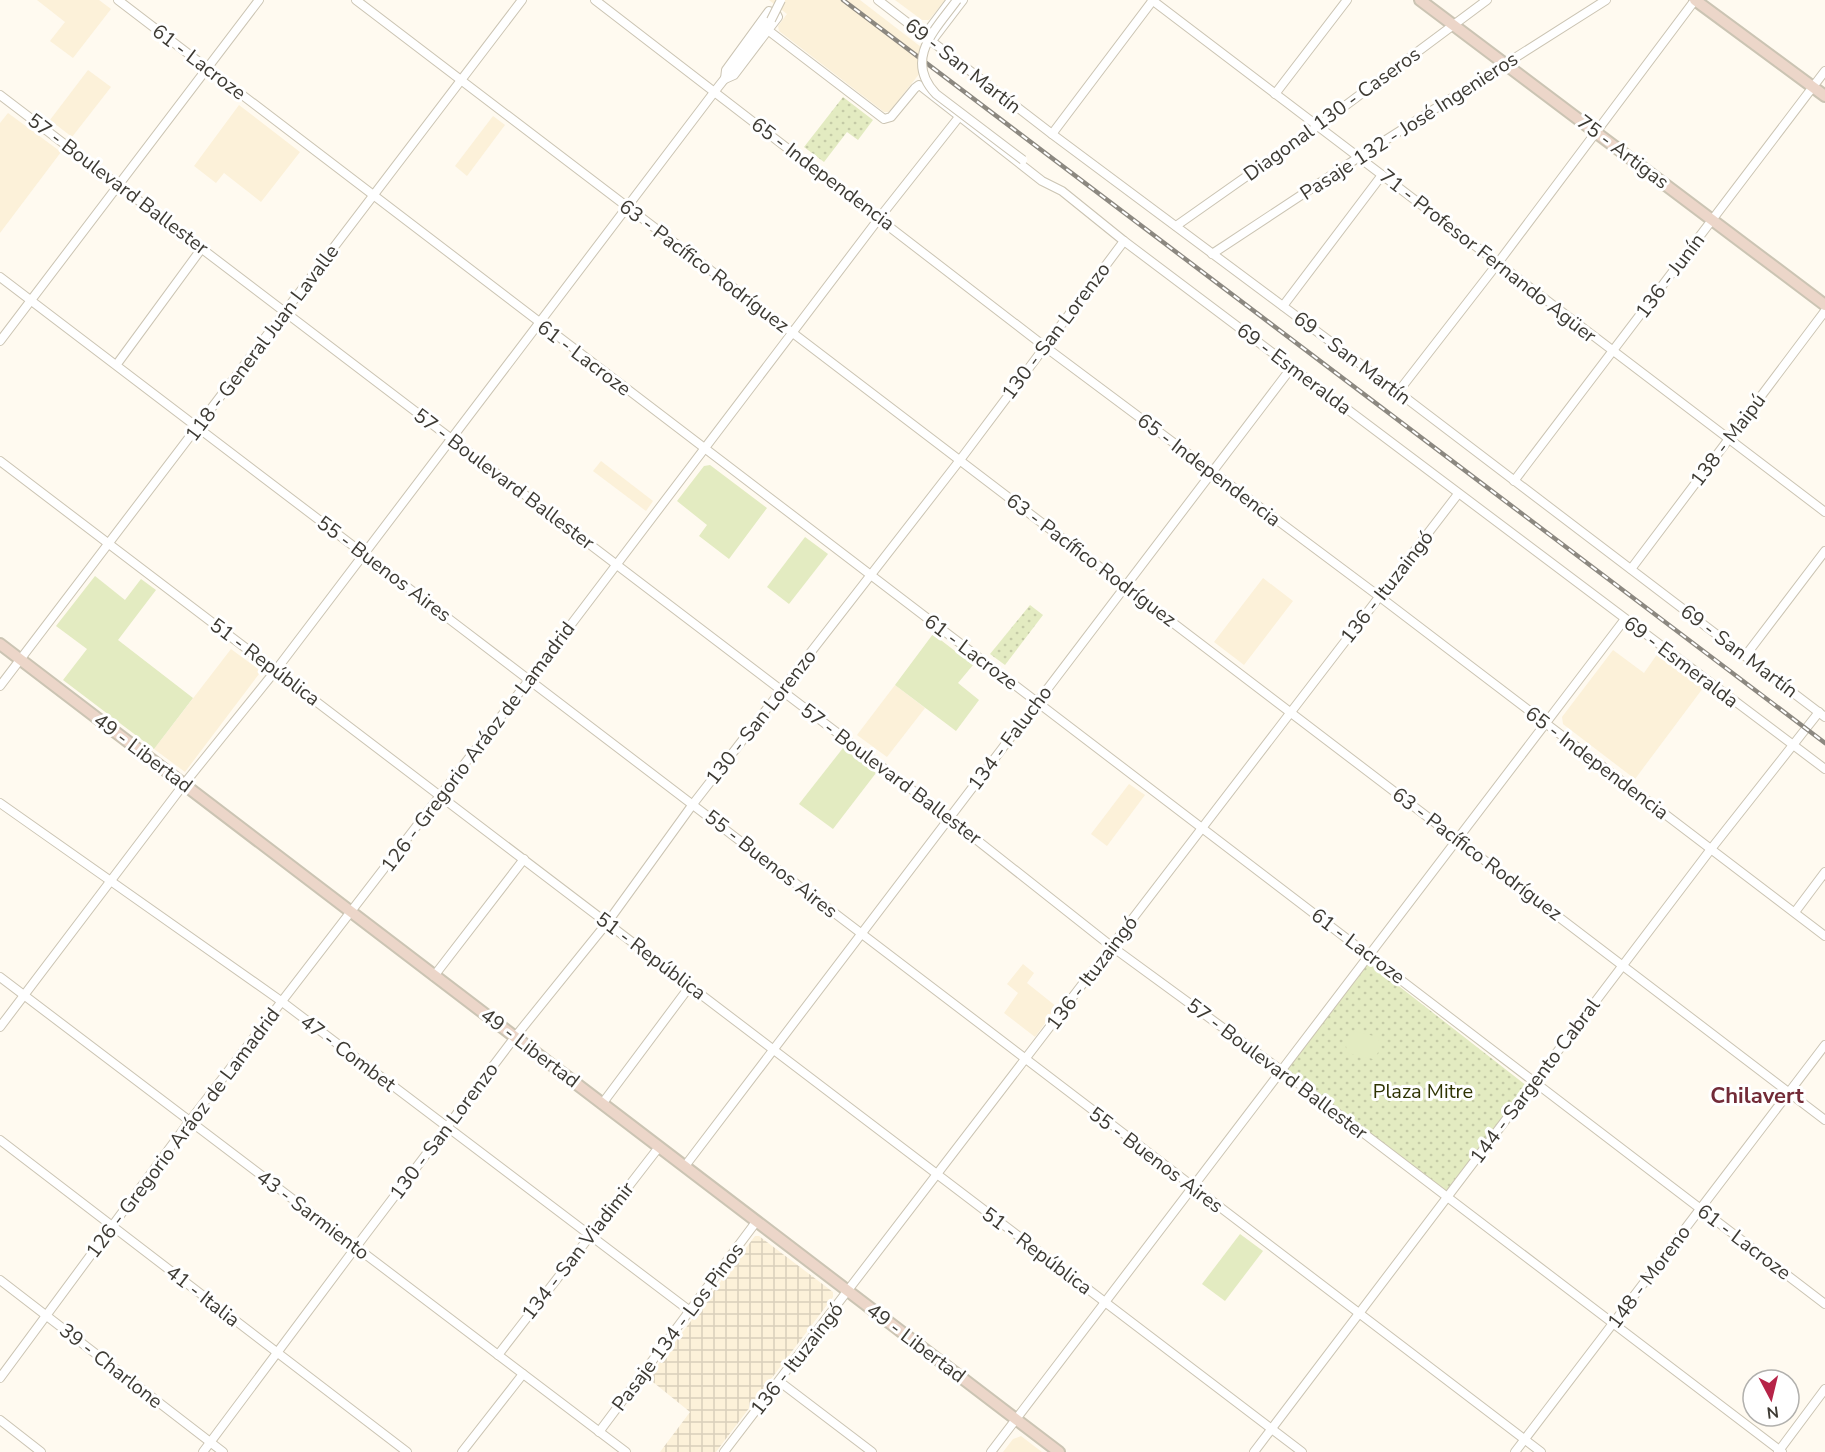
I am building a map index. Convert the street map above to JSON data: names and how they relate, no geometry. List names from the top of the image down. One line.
{"streets":{"street":["61 - Lacroze","69 - San Martín","Diagonal 130 - Caseros","Pasaje 132 - José Ingenieros","75 - Artigas","65 - Independencia","57 - Boulevard Ballester","71 - Profesor Fernando Agüer","63 - Pacífico Rodríguez","136 - Junín","130 - San Lorenzo","118 - General Juan Lavalle","69 - Esmeralda","138 - Maipú","55 - Buenos Aires","136 - Ituzaingó","51 - República","134 - Falucho","126 - Gregorio Aráoz de Lamadrid","49 - Libertad","47 - Combet","144 - Sargento Cabral","43 - Sarmiento","134 - San Viadimir","148 - Moreno","41 - Italia","Pasaje 134 - Los Pinos","39 - Charlone"]},"crossings":[["61 - Lacroze","130 - San Lorenzo"],["61 - Lacroze","118 - General Juan Lavalle"],["61 - Lacroze","136 - Ituzaingó"],["61 - Lacroze","134 - Falucho"],["61 - Lacroze","126 - Gregorio Aráoz de Lamadrid"],["61 - Lacroze","144 - Sargento Cabral"],["61 - Lacroze","148 - Moreno"],["69 - San Martín","Diagonal 130 - Caseros"],["69 - San Martín","Pasaje 132 - José Ingenieros"],["69 - San Martín","136 - Junín"],["69 - San Martín","138 - Maipú"],["69 - San Martín","144 - Sargento Cabral"],["Diagonal 130 - Caseros","75 - Artigas"],["Diagonal 130 - Caseros","71 - Profesor Fernando Agüer"],["Pasaje 132 - José Ingenieros","75 - Artigas"],["Pasaje 132 - José Ingenieros","71 - Profesor Fernando Agüer"],["75 - Artigas","136 - Junín"],["65 - Independencia","130 - San Lorenzo"],["65 - Independencia","136 - Ituzaingó"],["65 - Independencia","134 - Falucho"],["65 - Independencia","126 - Gregorio Aráoz de Lamadrid"],["65 - Independencia","144 - Sargento Cabral"],["57 - Boulevard Ballester","130 - San Lorenzo"],["57 - Boulevard Ballester","118 - General Juan Lavalle"],["57 - Boulevard Ballester","136 - Ituzaingó"],["57 - Boulevard Ballester","134 - Falucho"],["57 - Boulevard Ballester","126 - Gregorio Aráoz de Lamadrid"],["57 - Boulevard Ballester","144 - Sargento Cabral"],["57 - Boulevard Ballester","148 - Moreno"],["71 - Profesor Fernando Agüer","136 - Junín"],["71 - Profesor Fernando Agüer","138 - Maipú"],["63 - Pacífico Rodríguez","130 - San Lorenzo"],["63 - Pacífico Rodríguez","118 - General Juan Lavalle"],["63 - Pacífico Rodríguez","136 - Ituzaingó"],["63 - Pacífico Rodríguez","134 - Falucho"],["63 - Pacífico Rodríguez","126 - Gregorio Aráoz de Lamadrid"],["63 - Pacífico Rodríguez","144 - Sargento Cabral"],["63 - Pacífico Rodríguez","148 - Moreno"],["130 - San Lorenzo","69 - Esmeralda"],["130 - San Lorenzo","55 - Buenos Aires"],["130 - San Lorenzo","51 - República"],["130 - San Lorenzo","49 - Libertad"],["130 - San Lorenzo","47 - Combet"],["130 - San Lorenzo","43 - Sarmiento"],["130 - San Lorenzo","41 - Italia"],["130 - San Lorenzo","39 - Charlone"],["118 - General Juan Lavalle","55 - Buenos Aires"],["118 - General Juan Lavalle","51 - República"],["118 - General Juan Lavalle","49 - Libertad"],["69 - Esmeralda","136 - Ituzaingó"],["69 - Esmeralda","134 - Falucho"],["69 - Esmeralda","126 - Gregorio Aráoz de Lamadrid"],["69 - Esmeralda","144 - Sargento Cabral"],["55 - Buenos Aires","136 - Ituzaingó"],["55 - Buenos Aires","134 - Falucho"],["55 - Buenos Aires","126 - Gregorio Aráoz de Lamadrid"],["55 - Buenos Aires","144 - Sargento Cabral"],["55 - Buenos Aires","148 - Moreno"],["136 - Ituzaingó","51 - República"],["136 - Ituzaingó","49 - Libertad"],["51 - República","134 - Falucho"],["51 - República","126 - Gregorio Aráoz de Lamadrid"],["51 - República","144 - Sargento Cabral"],["134 - Falucho","49 - Libertad"],["126 - Gregorio Aráoz de Lamadrid","49 - Libertad"],["126 - Gregorio Aráoz de Lamadrid","47 - Combet"],["126 - Gregorio Aráoz de Lamadrid","43 - Sarmiento"],["126 - Gregorio Aráoz de Lamadrid","41 - Italia"],["126 - Gregorio Aráoz de Lamadrid","39 - Charlone"],["49 - Libertad","134 - San Viadimir"],["49 - Libertad","Pasaje 134 - Los Pinos"],["47 - Combet","134 - San Viadimir"],["47 - Combet","Pasaje 134 - Los Pinos"],["43 - Sarmiento","134 - San Viadimir"],["43 - Sarmiento","Pasaje 134 - Los Pinos"]],"districts":["Chilavert"],"parks":["Plaza Mitre"],"north":"bottom"}
